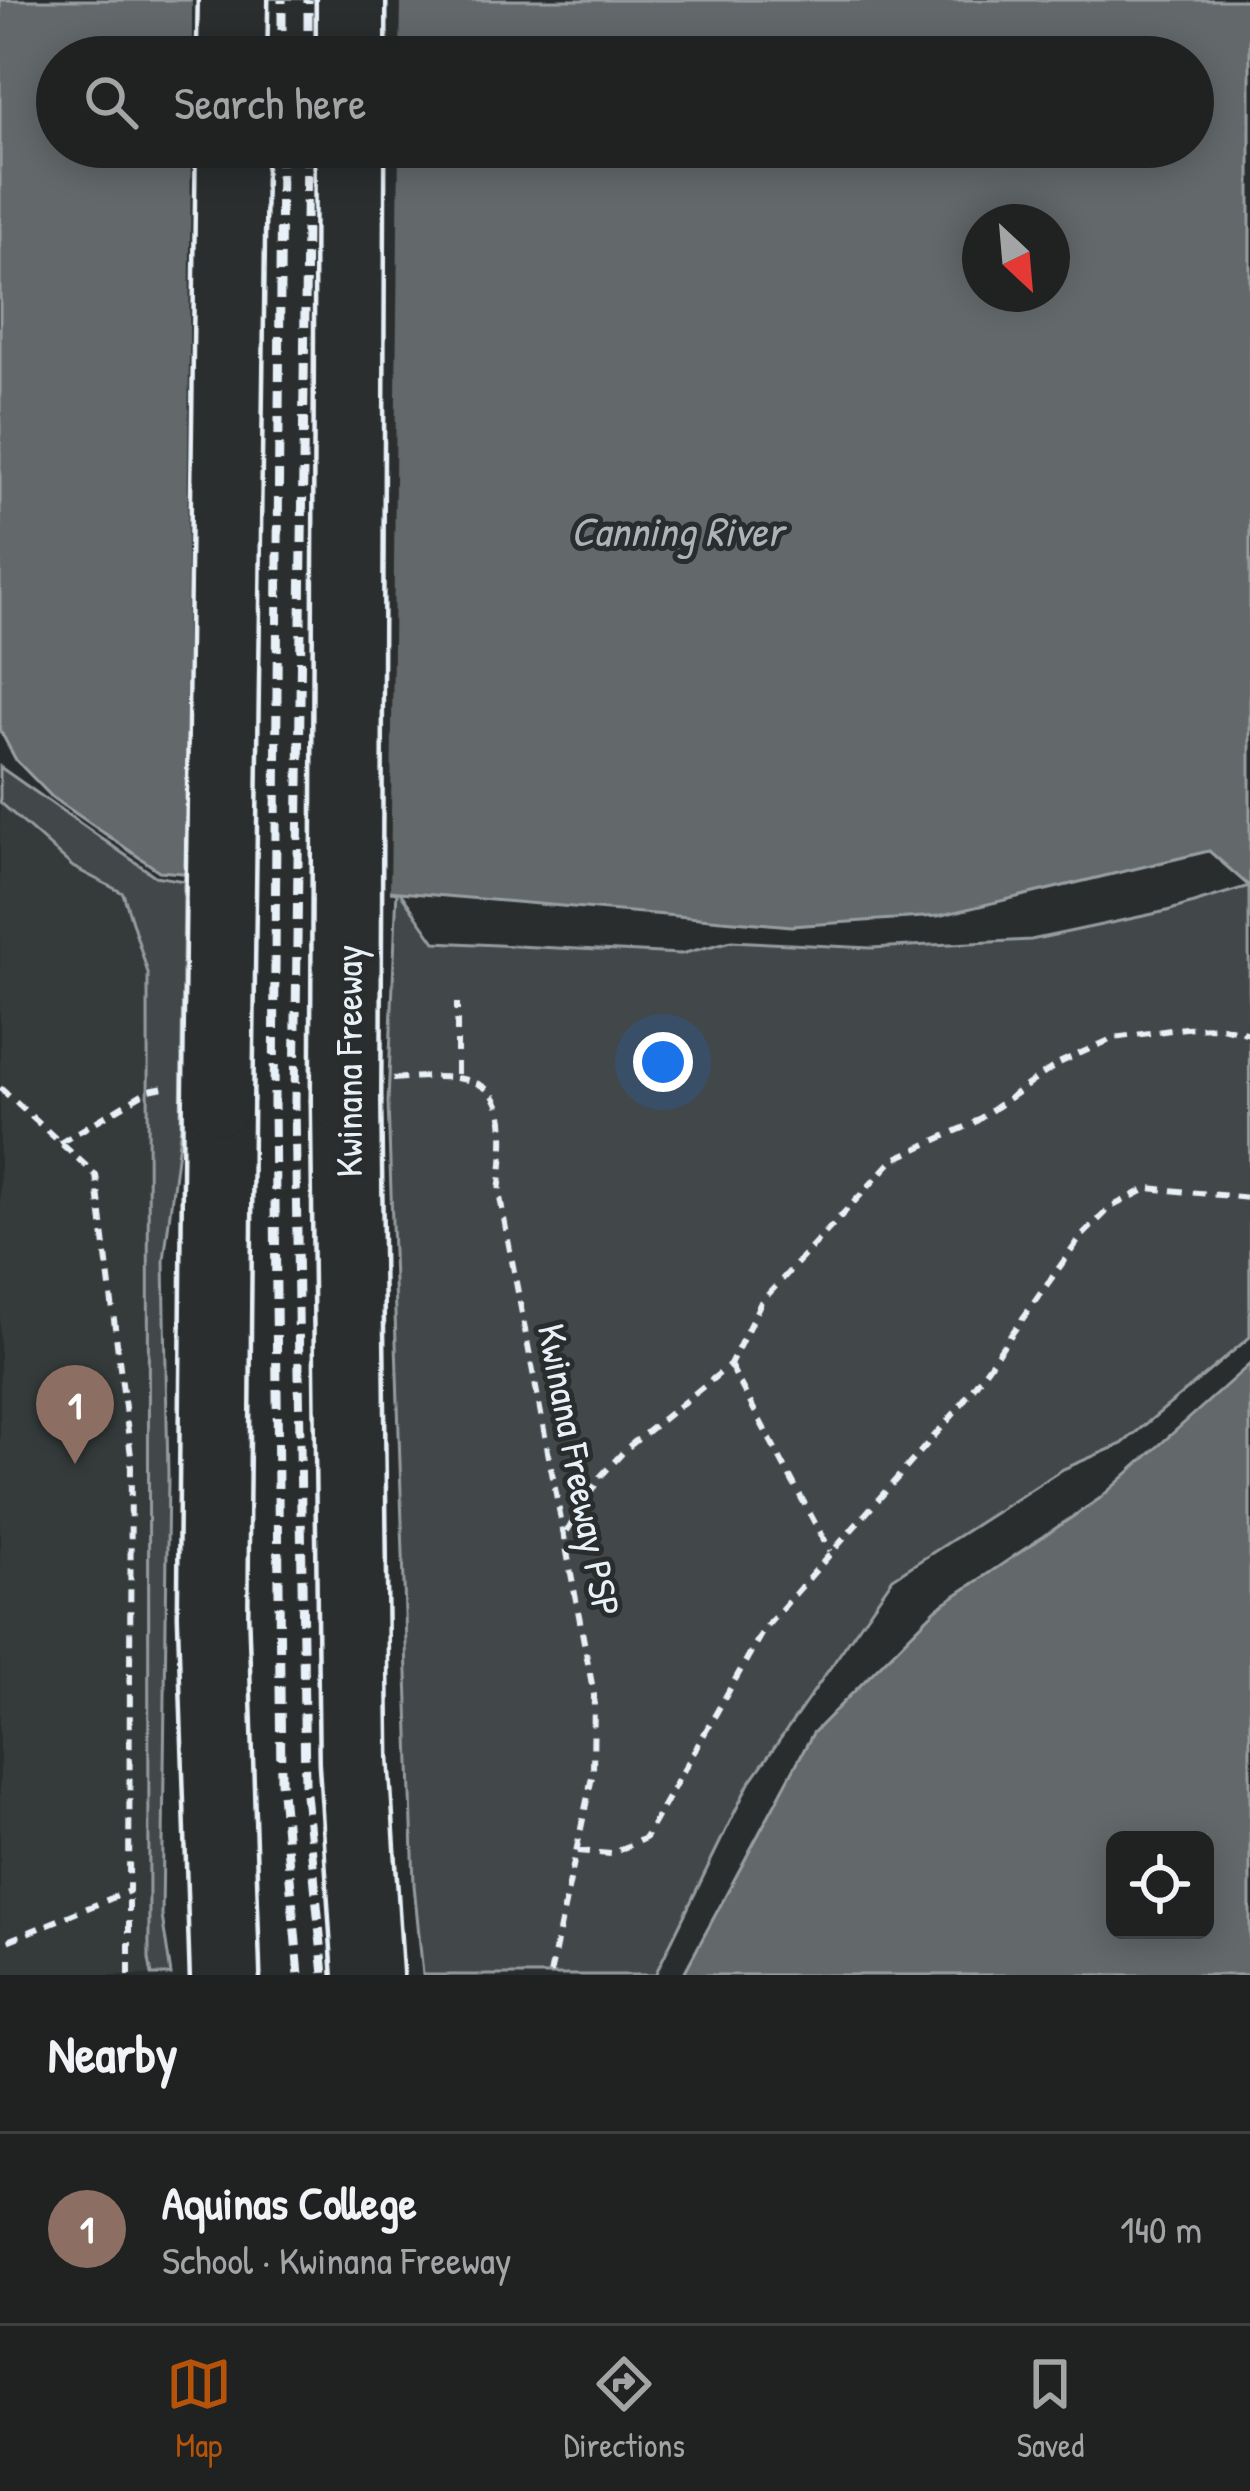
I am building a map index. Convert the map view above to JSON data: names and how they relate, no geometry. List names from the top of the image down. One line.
{"streets":{"highway":["Kwinana Freeway"],"path":["Kwinana Freeway PSP"]},"water":["Canning River"],"north":"bottom right","page":{"search":"Search here","pins":"1","heading":"Nearby","list":[{"mark":"1","name":"Aquinas College","note":"School · Kwinana Freeway","value":"140 m"}],"nav":["Map","Directions","Saved"]}}
